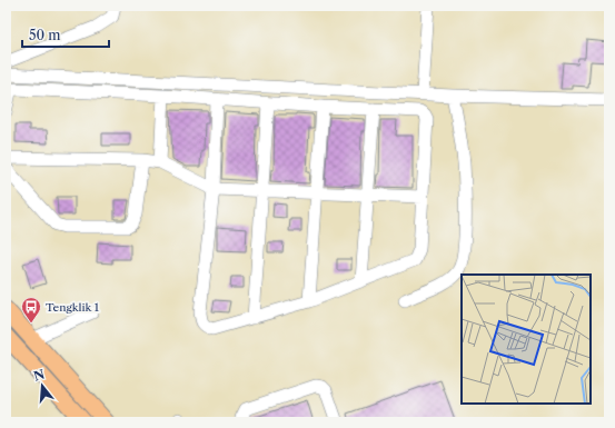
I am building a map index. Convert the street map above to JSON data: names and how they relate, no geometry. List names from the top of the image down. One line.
{"places":{"bus stop":["Tengklik 1"]},"scale_bar":"50 m","north":"top"}
